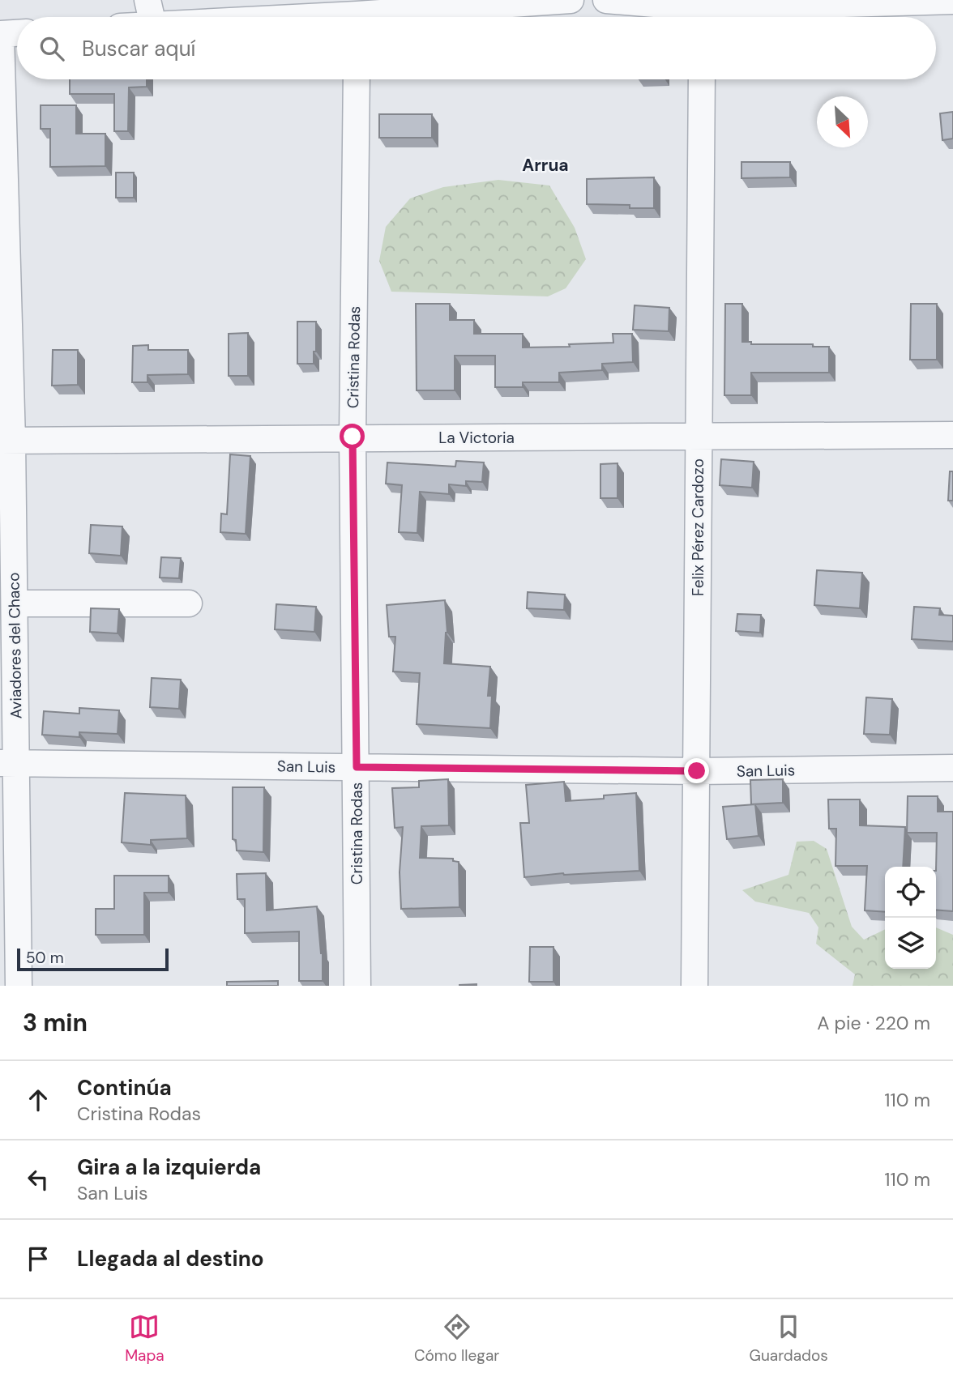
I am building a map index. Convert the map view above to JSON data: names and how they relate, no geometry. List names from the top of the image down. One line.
{"streets":{"street":["Cristina Rodas","La Victoria","Felix Pérez Cardozo","Aviadores del Chaco","San Luis"]},"crossings":[["Cristina Rodas","La Victoria"],["Cristina Rodas","San Luis"],["La Victoria","Felix Pérez Cardozo"],["La Victoria","Aviadores del Chaco"],["Felix Pérez Cardozo","San Luis"],["Aviadores del Chaco","San Luis"]],"districts":["Arrua"],"scale_bar":"50 m","north":"bottom right","page":{"search":"Buscar aquí","scale":"50 m","heading":["3 min","A pie · 220 m"],"list":[["Continúa","Cristina Rodas","110 m"],["Gira a la izquierda","San Luis","110 m"],"Llegada al destino"],"nav":["Mapa","Cómo llegar","Guardados"]}}
